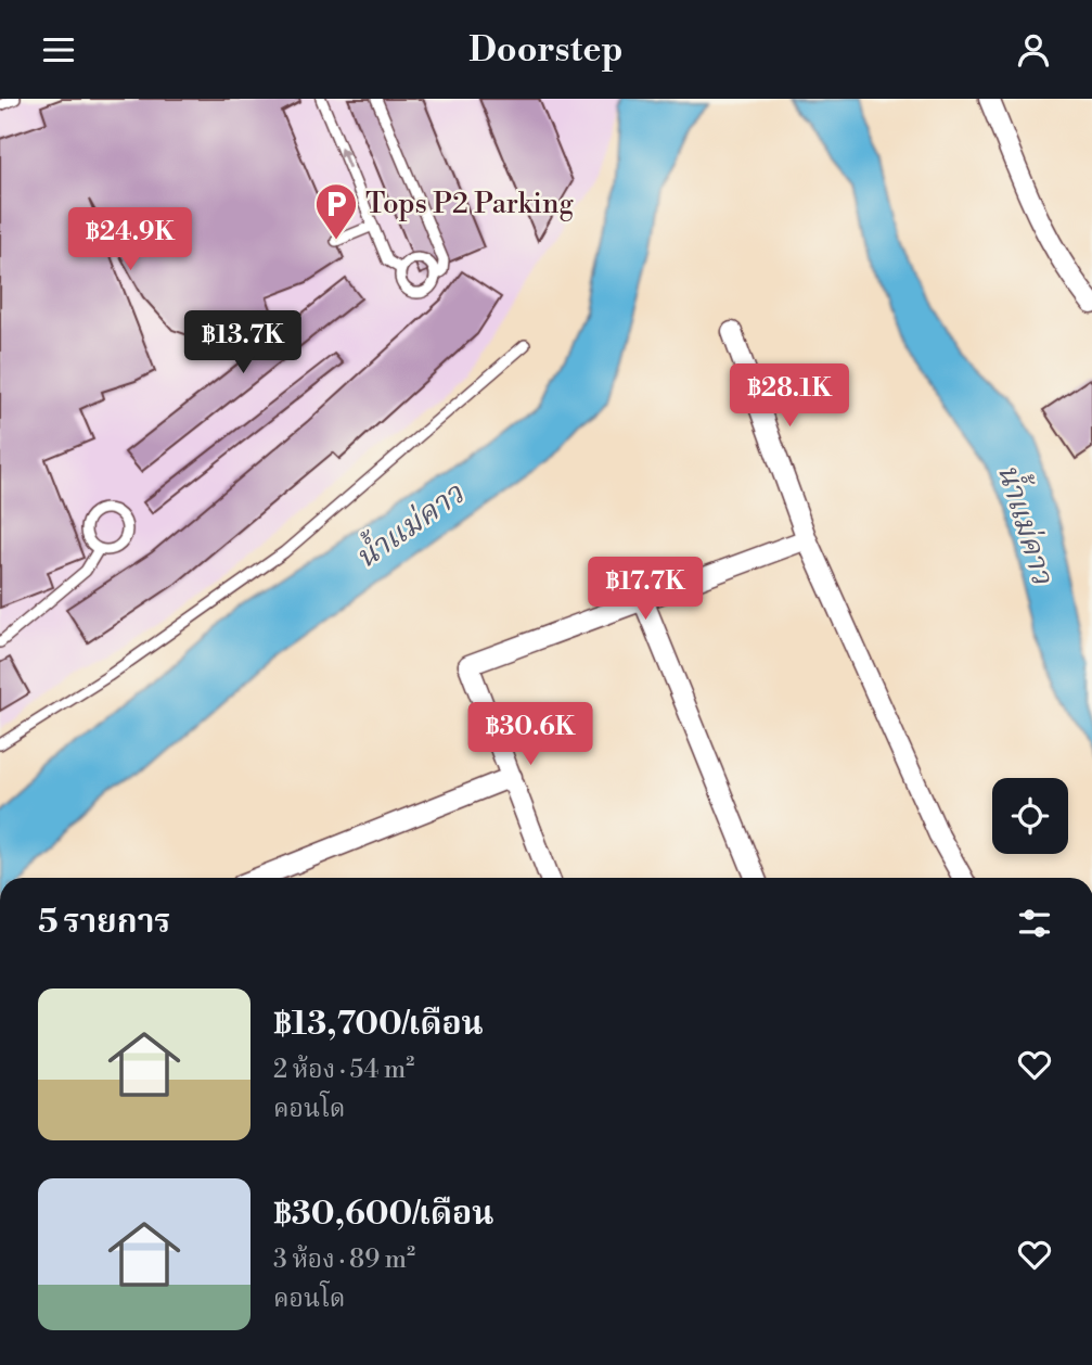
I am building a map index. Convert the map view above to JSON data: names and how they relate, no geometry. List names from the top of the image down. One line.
{"water":["น้ำแม่คาว"],"places":{"parking":["Tops P2 Parking"]},"page":{"header":"Doorstep","price":["฿24.9K","฿13.7K","฿28.1K","฿17.7K","฿30.6K"],"heading":"5 รายการ","list":[{"name":"฿13,700/เดือน","note":"2 ห้อง · 54 m² · คอนโด"},{"name":"฿30,600/เดือน","note":"3 ห้อง · 89 m² · คอนโด"}]}}
